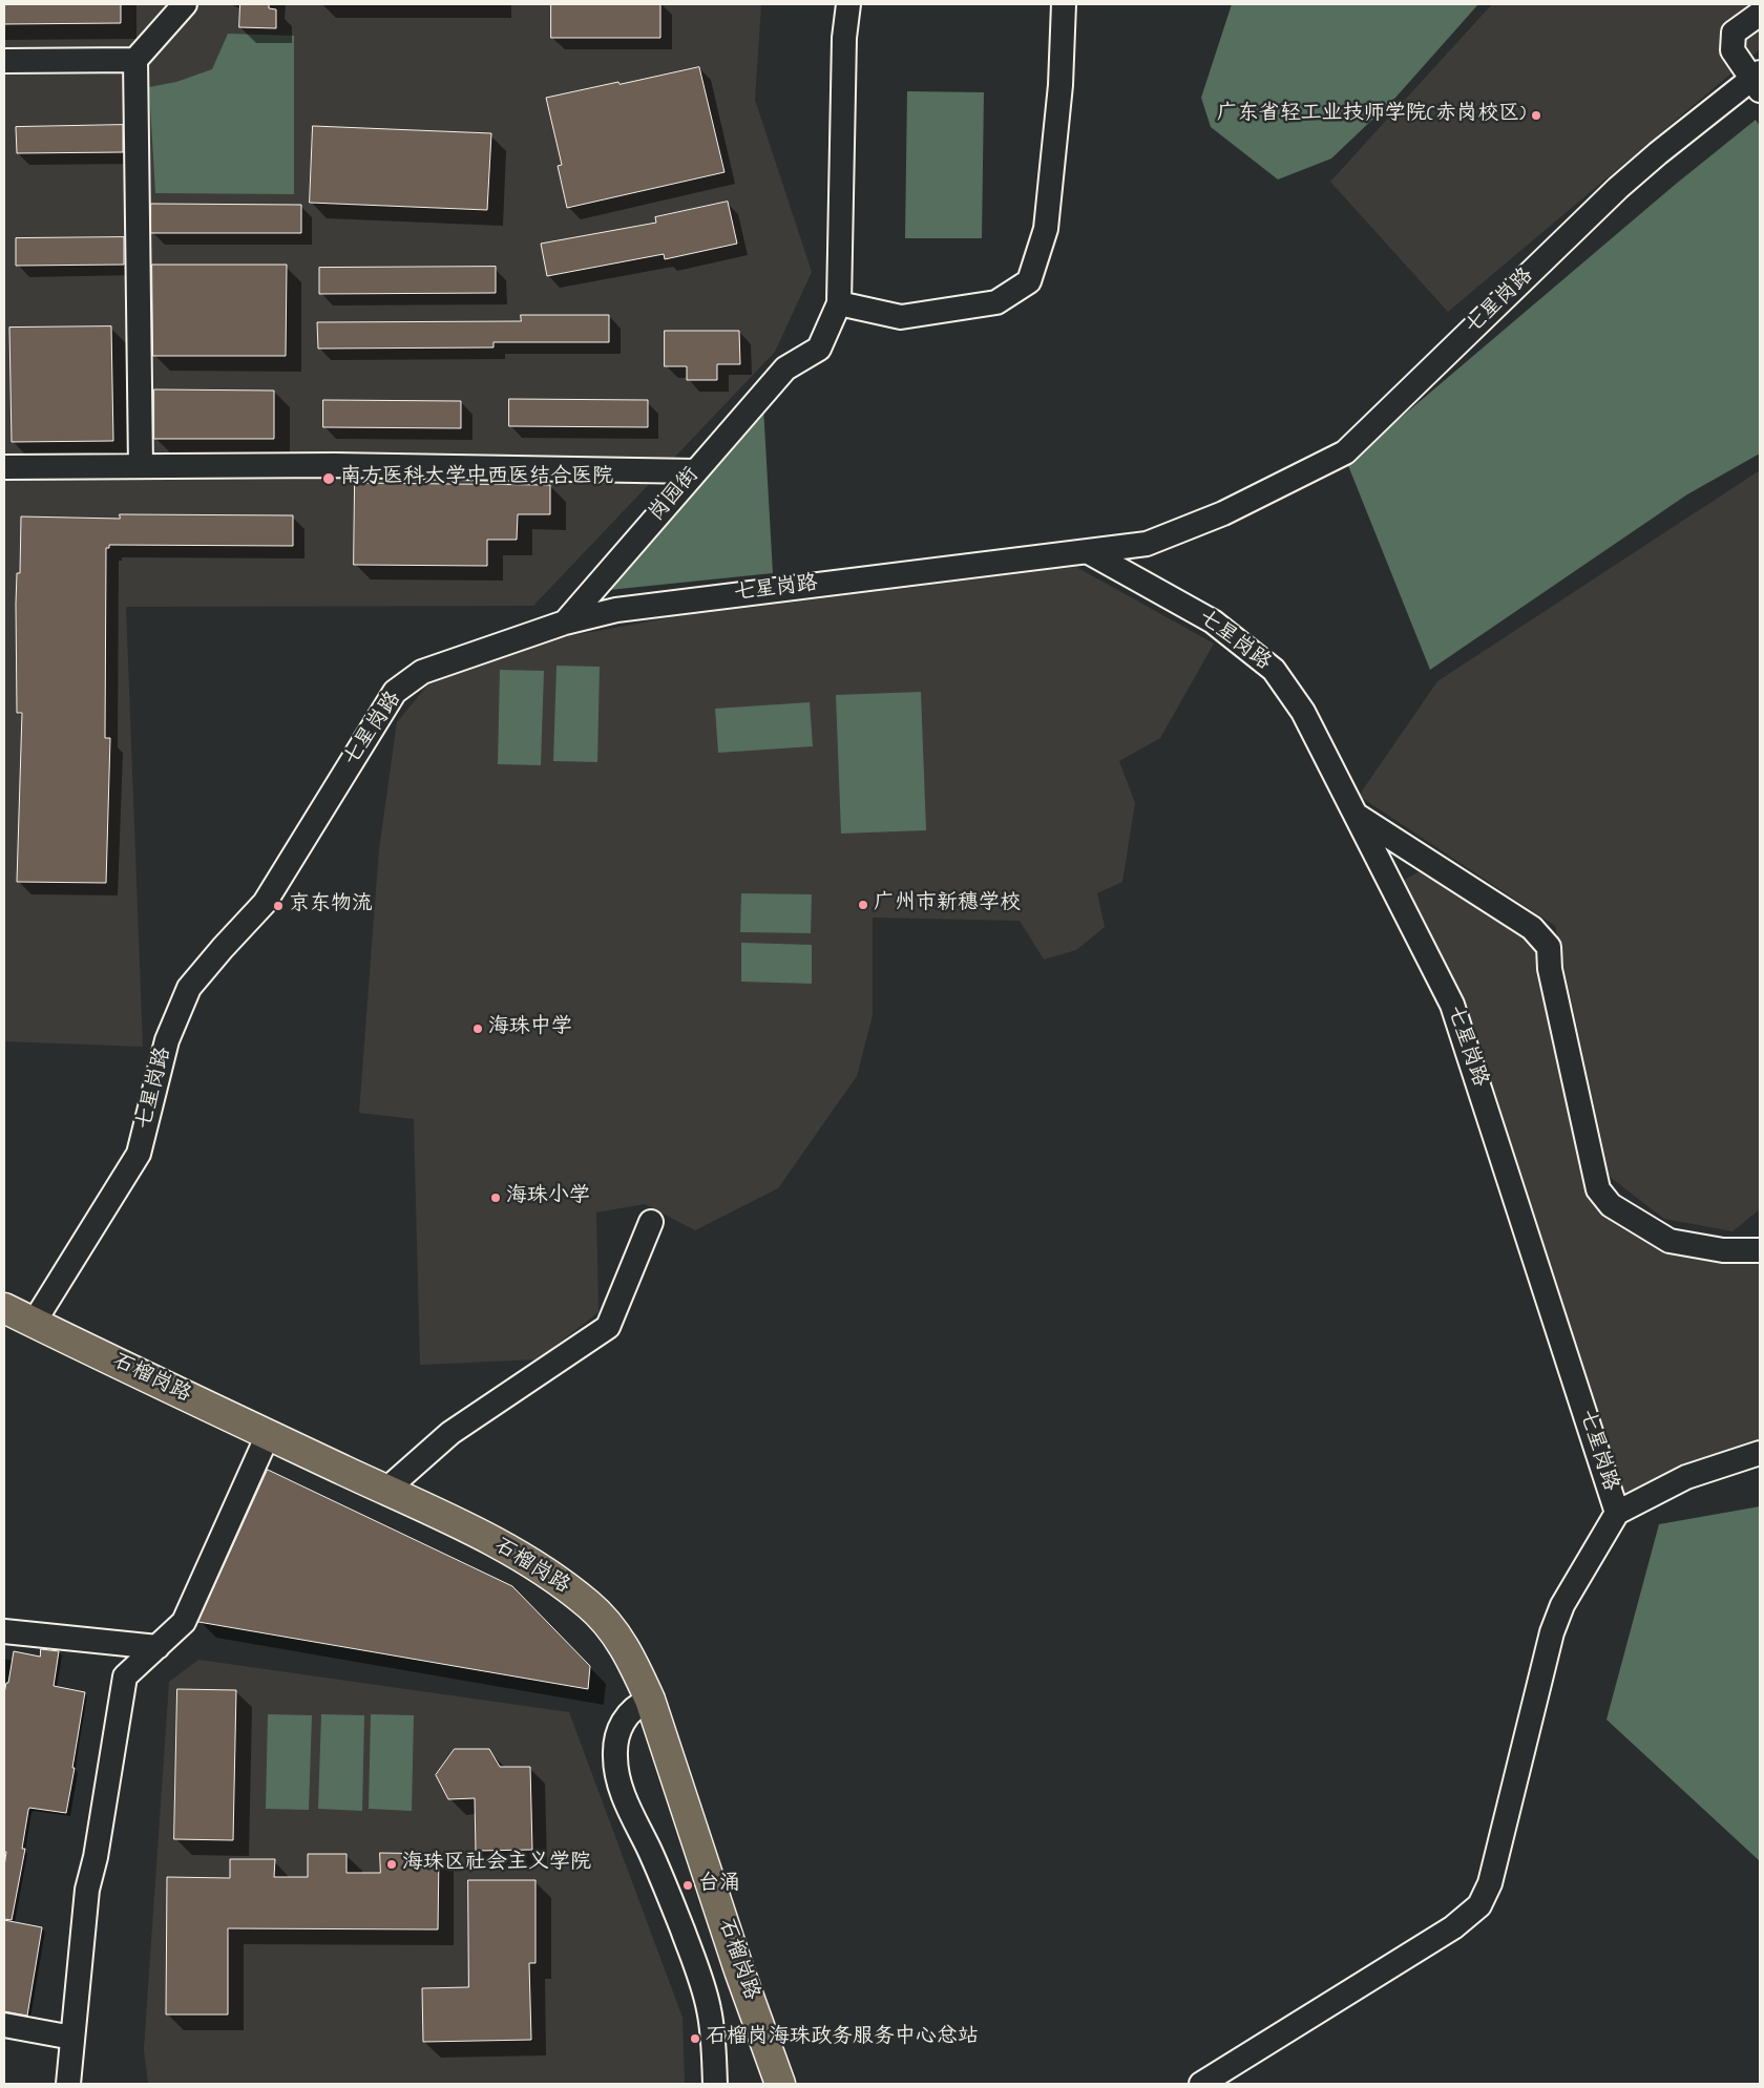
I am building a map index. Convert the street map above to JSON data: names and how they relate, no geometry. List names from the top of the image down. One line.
{"streets":{"main road":["石榴岗路"],"street":["七星岗路","岗园街"]},"crossings":[["七星岗路","岗园街"],["七星岗路","石榴岗路"]],"places":["广东省轻工业技师学院(赤岗校区)","南方医科大学中西医结合医院","广州市新穗学校","京东物流","海珠中学","海珠小学","海珠区社会主义学院","台涌","石榴岗海珠政务服务中心总站"]}
